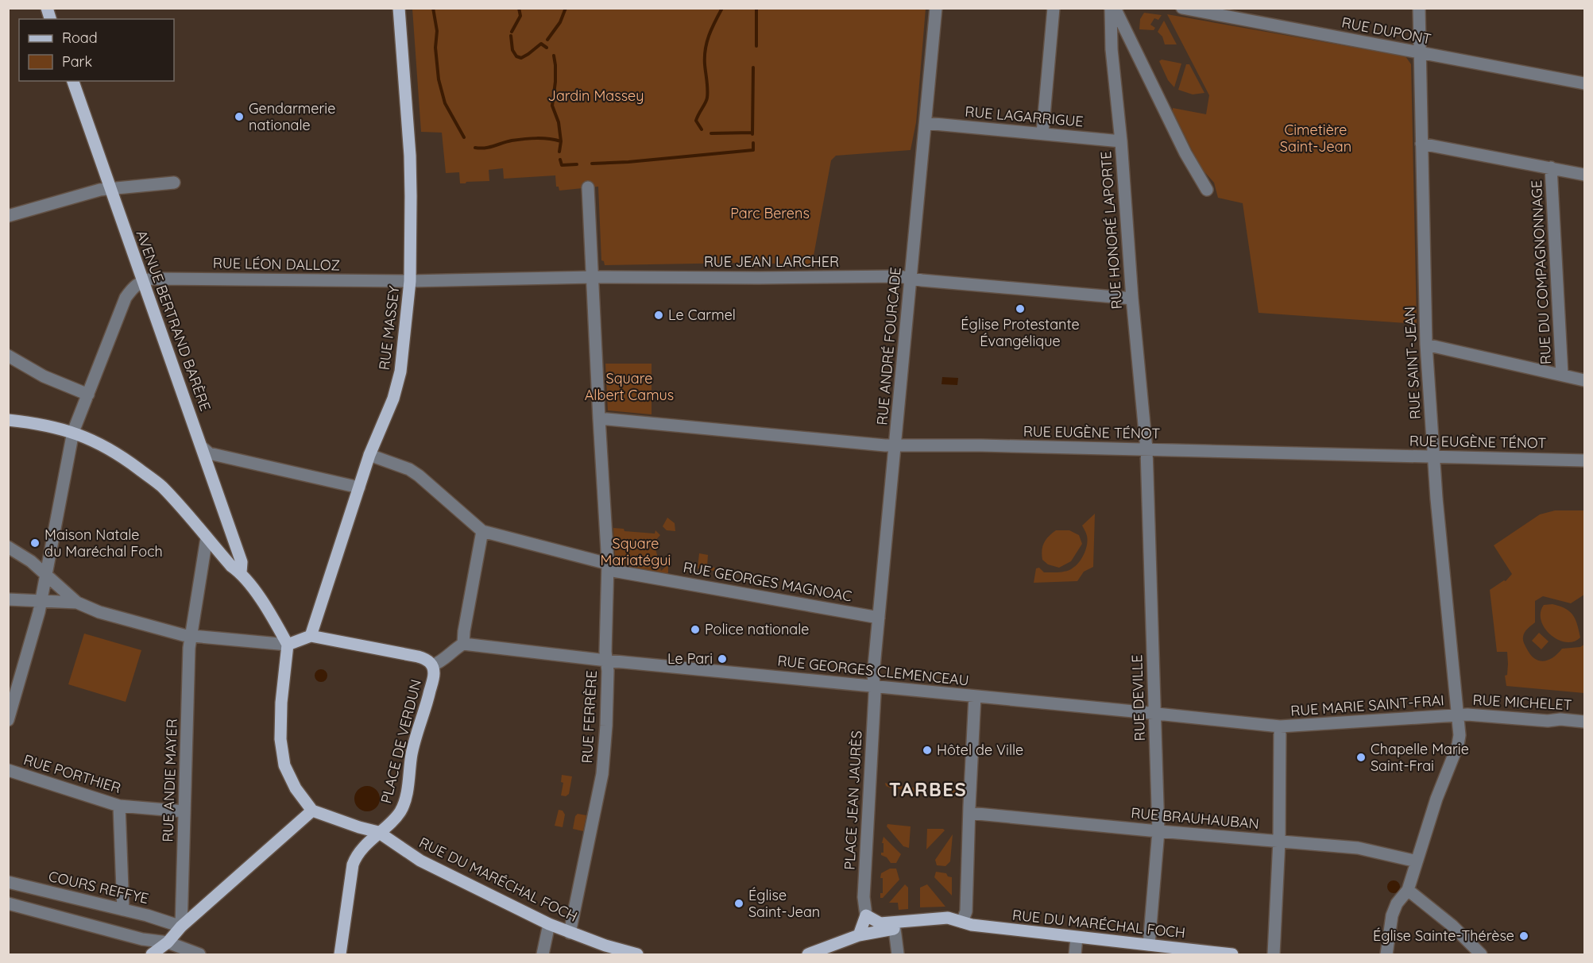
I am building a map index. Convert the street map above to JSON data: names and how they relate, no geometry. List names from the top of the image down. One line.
{"streets":{"main road":["AVENUE BERTRAND BARÈRE","RUE MASSEY","PLACE DE VERDUN","RUE DU MARÉCHAL FOCH"],"street":["RUE DUPONT","RUE LAGARRIGUE","RUE HONORÉ LAPORTE","RUE JEAN LARCHER","RUE LÉON DALLOZ","RUE DU COMPAGNONNAGE","RUE ANDRÉ FOURCADE","RUE SAINT-JEAN","RUE EUGÈNE TÉNOT","RUE GEORGES MAGNOAC","RUE GEORGES CLEMENCEAU","RUE DEVILLE","RUE MICHELET","RUE MARIE SAINT-FRAI","RUE FERRÈRE","RUE PORTHIER","RUE ANDIE MAYER","PLACE JEAN JAURÈS","RUE BRAUHAUBAN","COURS REFFYE"]},"crossings":[["RUE DUPONT","RUE SAINT-JEAN"],["RUE LAGARRIGUE","RUE HONORÉ LAPORTE"],["RUE LAGARRIGUE","RUE ANDRÉ FOURCADE"],["RUE HONORÉ LAPORTE","RUE JEAN LARCHER"],["RUE HONORÉ LAPORTE","RUE EUGÈNE TÉNOT"],["RUE HONORÉ LAPORTE","RUE DEVILLE"],["RUE JEAN LARCHER","RUE LÉON DALLOZ"],["RUE JEAN LARCHER","RUE MASSEY"],["RUE JEAN LARCHER","RUE ANDRÉ FOURCADE"],["RUE JEAN LARCHER","RUE FERRÈRE"],["RUE LÉON DALLOZ","AVENUE BERTRAND BARÈRE"],["RUE LÉON DALLOZ","RUE MASSEY"],["RUE MASSEY","RUE GEORGES MAGNOAC"],["RUE MASSEY","PLACE DE VERDUN"],["RUE ANDRÉ FOURCADE","RUE EUGÈNE TÉNOT"],["RUE ANDRÉ FOURCADE","RUE GEORGES MAGNOAC"],["RUE ANDRÉ FOURCADE","RUE GEORGES CLEMENCEAU"],["RUE ANDRÉ FOURCADE","PLACE JEAN JAURÈS"],["RUE SAINT-JEAN","RUE EUGÈNE TÉNOT"],["RUE SAINT-JEAN","RUE MICHELET"],["RUE SAINT-JEAN","RUE MARIE SAINT-FRAI"],["RUE SAINT-JEAN","RUE BRAUHAUBAN"],["RUE EUGÈNE TÉNOT","RUE DEVILLE"],["RUE EUGÈNE TÉNOT","RUE FERRÈRE"],["RUE GEORGES MAGNOAC","RUE FERRÈRE"],["RUE GEORGES CLEMENCEAU","RUE DEVILLE"],["RUE GEORGES CLEMENCEAU","RUE MARIE SAINT-FRAI"],["RUE GEORGES CLEMENCEAU","RUE FERRÈRE"],["RUE GEORGES CLEMENCEAU","PLACE DE VERDUN"],["RUE GEORGES CLEMENCEAU","PLACE JEAN JAURÈS"],["RUE DEVILLE","RUE BRAUHAUBAN"],["RUE DEVILLE","RUE DU MARÉCHAL FOCH"],["RUE MICHELET","RUE MARIE SAINT-FRAI"],["RUE FERRÈRE","RUE DU MARÉCHAL FOCH"],["PLACE DE VERDUN","RUE DU MARÉCHAL FOCH"],["RUE PORTHIER","RUE ANDIE MAYER"],["RUE ANDIE MAYER","COURS REFFYE"],["PLACE JEAN JAURÈS","RUE DU MARÉCHAL FOCH"]],"districts":["TARBES"],"parks":["Jardin Massey","Cimetière Saint-Jean","Parc Berens","Square Albert Camus","Square Mariatégui"],"places":["Gendarmerie nationale","Église Protestante Évangélique","Le Carmel","Maison Natale du Maréchal Foch","Police nationale","Le Pari","Hôtel de Ville","Chapelle Marie Saint-Frai","Église Saint-Jean","Église Sainte-Thérèse"],"legend":["Road","Park"]}
